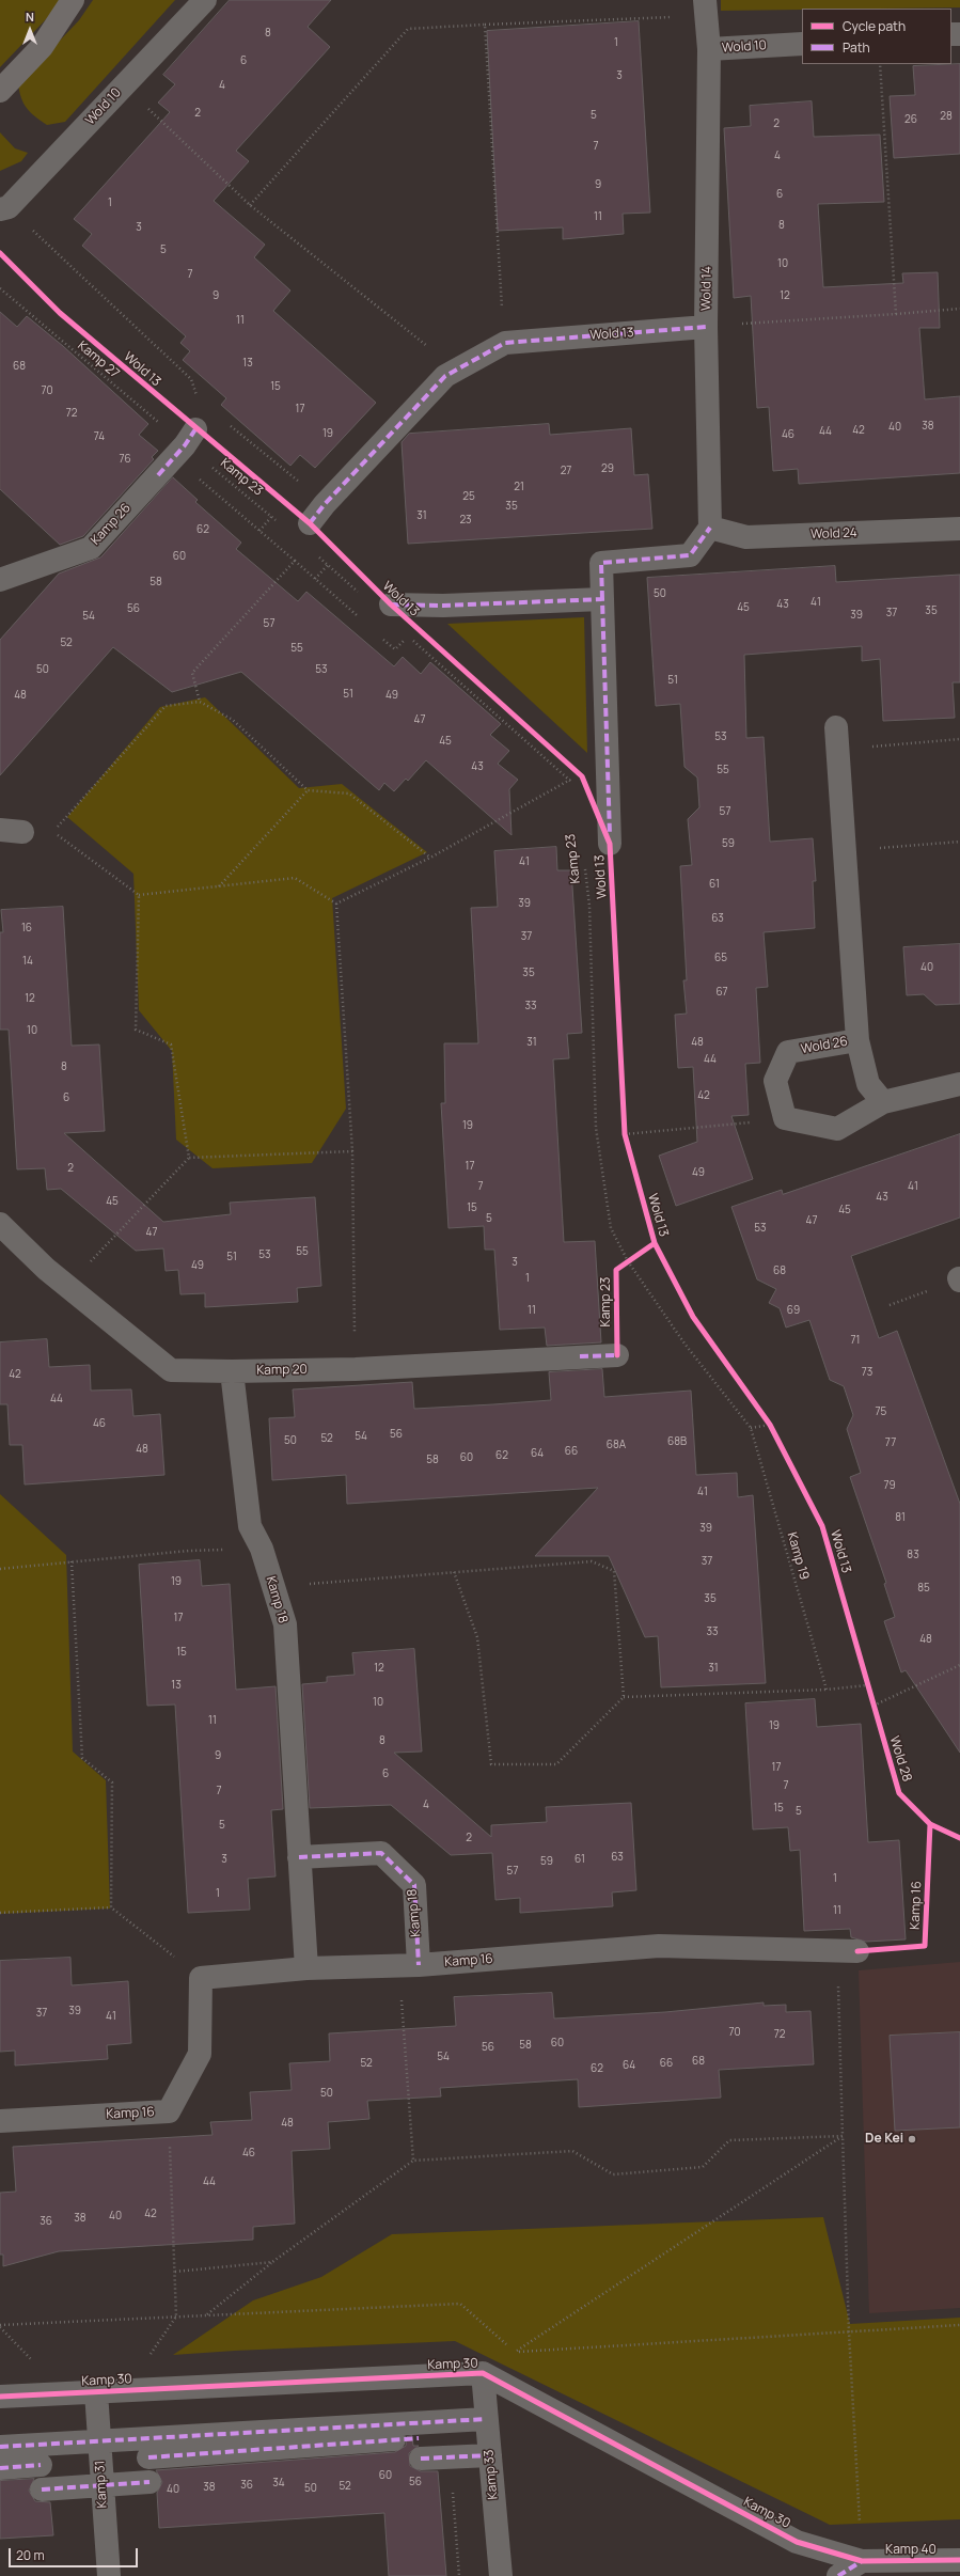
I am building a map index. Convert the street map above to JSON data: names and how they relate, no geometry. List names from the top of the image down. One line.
{"streets":{"street":["Wold 10","Wold 14","Wold 13","Kamp 26","Wold 24","Wold 26","Kamp 20","Kamp 18","Kamp 16","Kamp 30","Kamp 33","Kamp 31","Kamp 40"],"path":["Kamp 19"],"cycle path":["Kamp 27","Kamp 23"]},"crossings":[["Wold 10","Wold 14"],["Wold 10","Wold 13"],["Wold 14","Wold 13"],["Wold 14","Wold 24"],["Wold 13","Wold 24"],["Kamp 27","Kamp 23"],["Kamp 27","Kamp 26"],["Kamp 23","Kamp 26"],["Kamp 23","Kamp 19"],["Kamp 20","Kamp 18"],["Kamp 18","Kamp 16"],["Kamp 30","Kamp 33"],["Kamp 30","Kamp 31"],["Kamp 30","Kamp 40"]],"places":["De Kei"],"house_numbers":["8","1","6","3","4","2","5","28","26","2","7","4","9","6","1","11","8","3","5","10","7","9","12","11","13","68","15","70","17","72","38","40","42","44","19","46","74","76","29","27","21","25","35","31","23","62","60","58","50","41","43","45","56","35","37","39","54","57","52","55","50","53","51","51","48","49","47","53","45","43","55","57","59","41","61","39","63","16","37","65","14","40","35","67","12","33","10","31","48","44","8","42","6","19","17","2","49","7","41","43","45","15","45","5","47","53","47","55","53","51","3","49","68","1","11","69","71","73","42","44","75","46","56","54","52","50","68B","77","68A","48","66","64","62","60","58","79","41","81","39","83","37","19","85","35","17","33","48","15","12","31","13","10","11","19","8","9","17","6","7","7","4","15","5","5","2","63","3","61","59","57","1","1","11","39","37","41","70","72","60","58","56","54","68","52","66","64","62","50","48","46","44","42","40","38","36","60","56","34","36","52","38","50","40"],"legend":["Cycle path","Path"],"scale_bar":"20 m","north":"top"}
